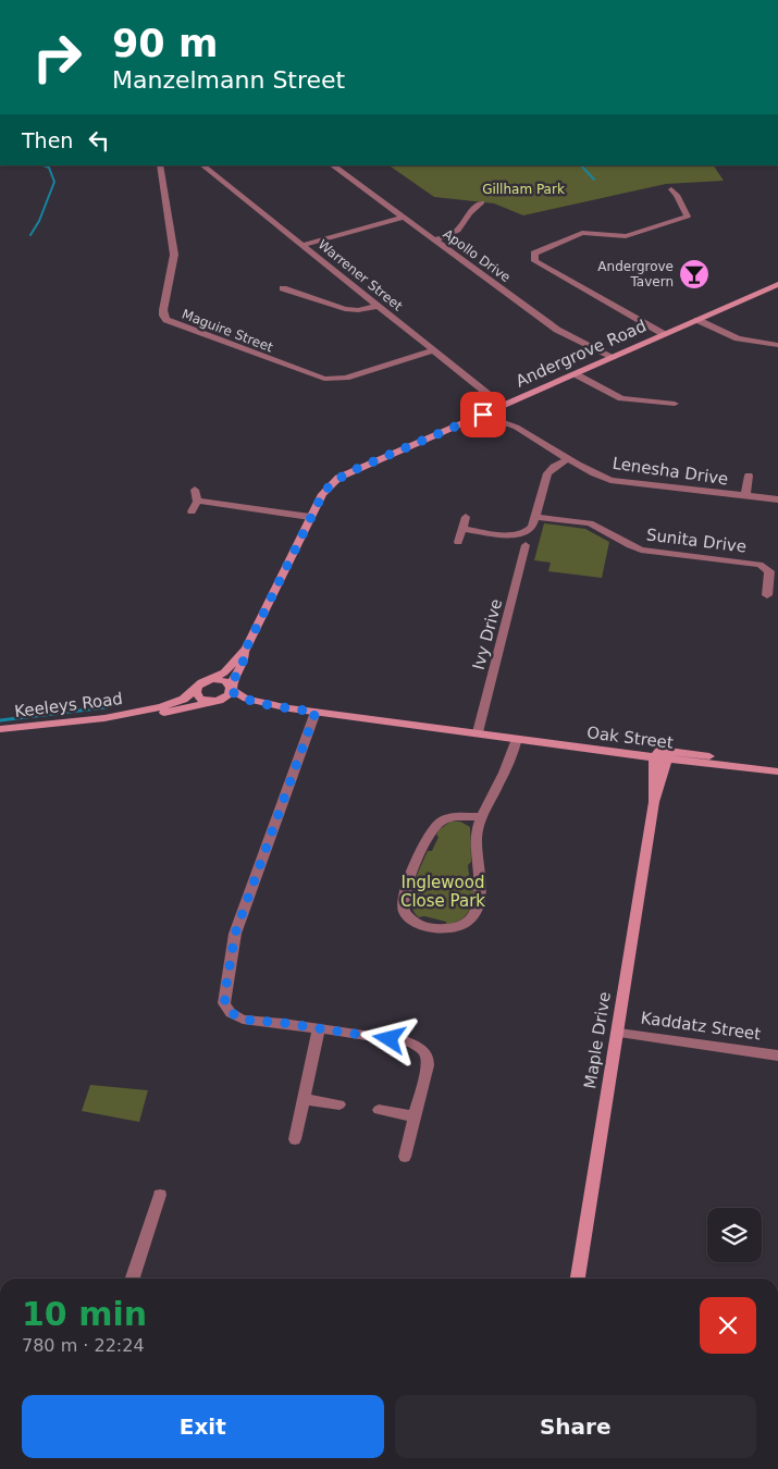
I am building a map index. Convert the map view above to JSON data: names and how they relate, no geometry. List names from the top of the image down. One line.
{"streets":{"street":["Apollo Drive","Warrener Street","Maguire Street","Andergrove Road","Lenesha Drive","Sunita Drive","Ivy Drive","Keeleys Road","Oak Street","Kaddatz Street","Maple Drive"]},"crossings":[["Apollo Drive","Andergrove Road"],["Warrener Street","Maguire Street"],["Warrener Street","Andergrove Road"],["Warrener Street","Lenesha Drive"],["Andergrove Road","Lenesha Drive"],["Andergrove Road","Keeleys Road"],["Andergrove Road","Oak Street"],["Ivy Drive","Oak Street"],["Keeleys Road","Oak Street"],["Oak Street","Maple Drive"],["Kaddatz Street","Maple Drive"]],"parks":["Gillham Park","Inglewood Close Park"],"places":{"bar":["Andergrove Tavern"]},"page":{"turn":["90 m","Manzelmann Street"],"then":"Then","heading":["10 min","780 m · 22:24"],"buttons":["Exit","Share"]}}
